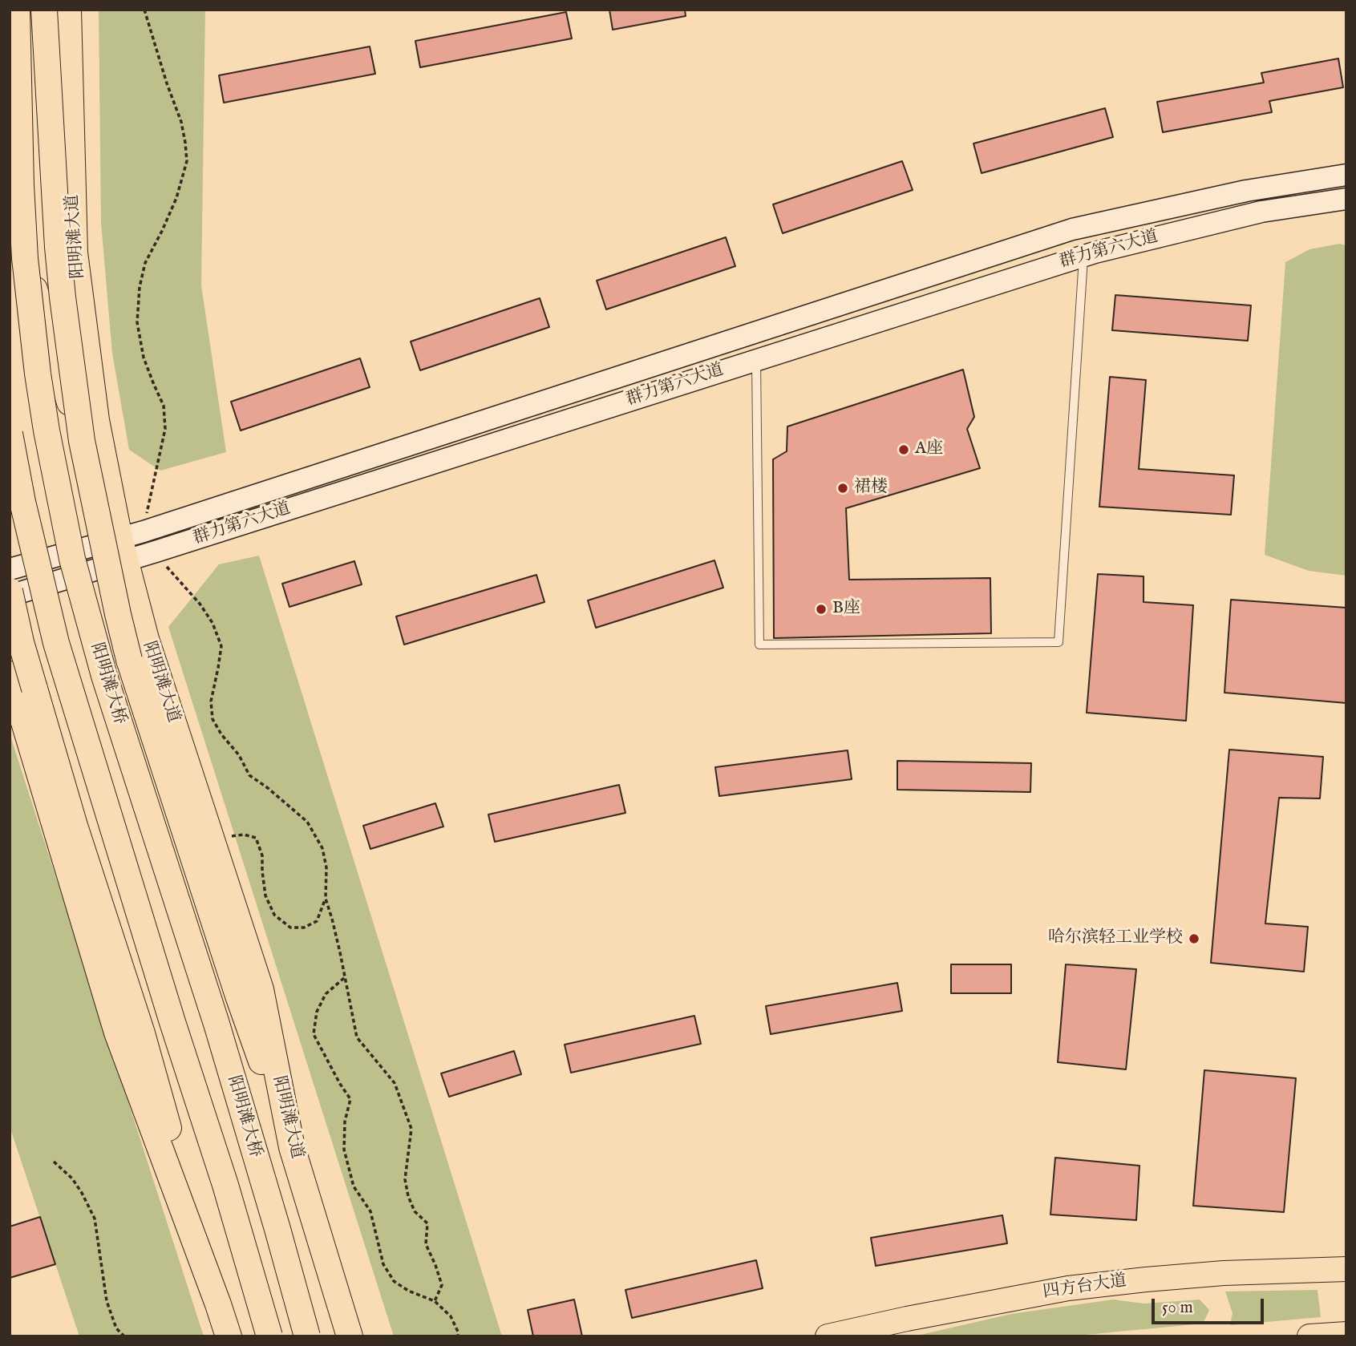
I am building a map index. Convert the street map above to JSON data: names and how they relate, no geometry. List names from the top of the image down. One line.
{"streets":{"highway":["阳明滩大道","阳明滩大桥"],"main road":["群力第六大道","四方台大道"]},"crossings":[["阳明滩大道","群力第六大道"]],"places":["A座","裙楼","B座","哈尔滨轻工业学校"],"scale_bar":"50 m"}
